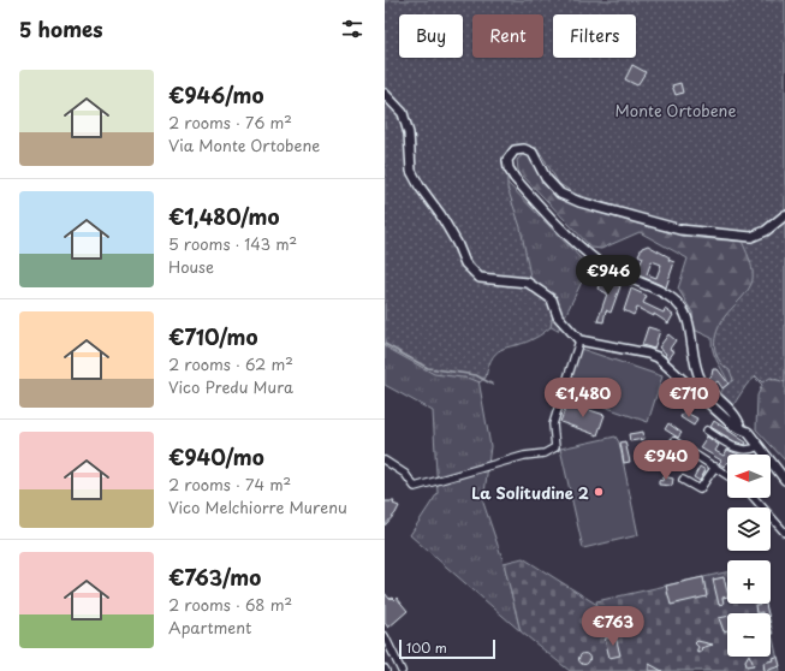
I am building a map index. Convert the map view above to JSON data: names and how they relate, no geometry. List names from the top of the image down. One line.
{"parks":["Monte Ortobene"],"places":["La Solitudine 2"],"scale_bar":"100 m","north":"left","page":{"heading":"5 homes","chip":["Buy","Rent","Filters"],"list":[{"name":"€946/mo","note":"2 rooms · 76 m² · Via Monte Ortobene"},{"name":"€1,480/mo","note":"5 rooms · 143 m² · House"},{"name":"€710/mo","note":"2 rooms · 62 m² · Vico Predu Mura"},{"name":"€940/mo","note":"2 rooms · 74 m² · Vico Melchiorre Murenu"},{"name":"€763/mo","note":"2 rooms · 68 m² · Apartment"}],"price":["€946","€1,480","€710","€940","€763"],"map_buttons":["+","−"],"scale":"100 m"}}
